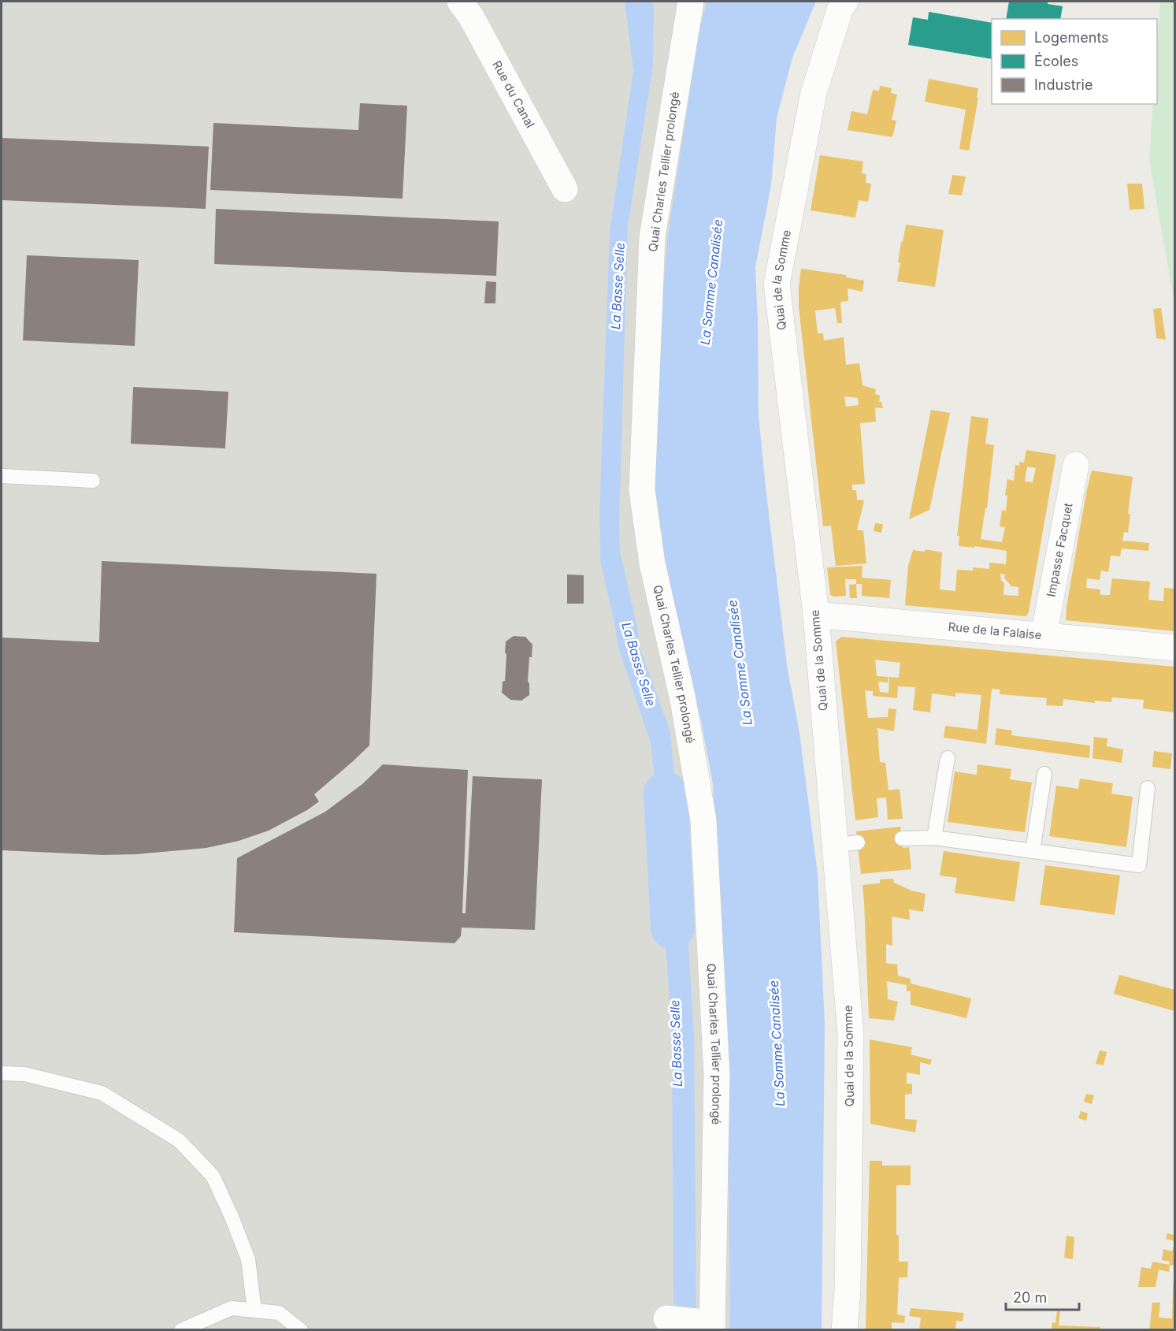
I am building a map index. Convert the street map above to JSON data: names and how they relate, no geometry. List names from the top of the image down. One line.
{"streets":{"street":["Rue du Canal","Quai Charles Tellier prolongé","Quai de la Somme","Impasse Facquet","Rue de la Falaise"]},"crossings":[["Quai de la Somme","Rue de la Falaise"],["Impasse Facquet","Rue de la Falaise"]],"water":["La Somme Canalisée","La Basse Selle"],"legend":["Logements","Écoles","Industrie"],"scale_bar":"20 m"}
